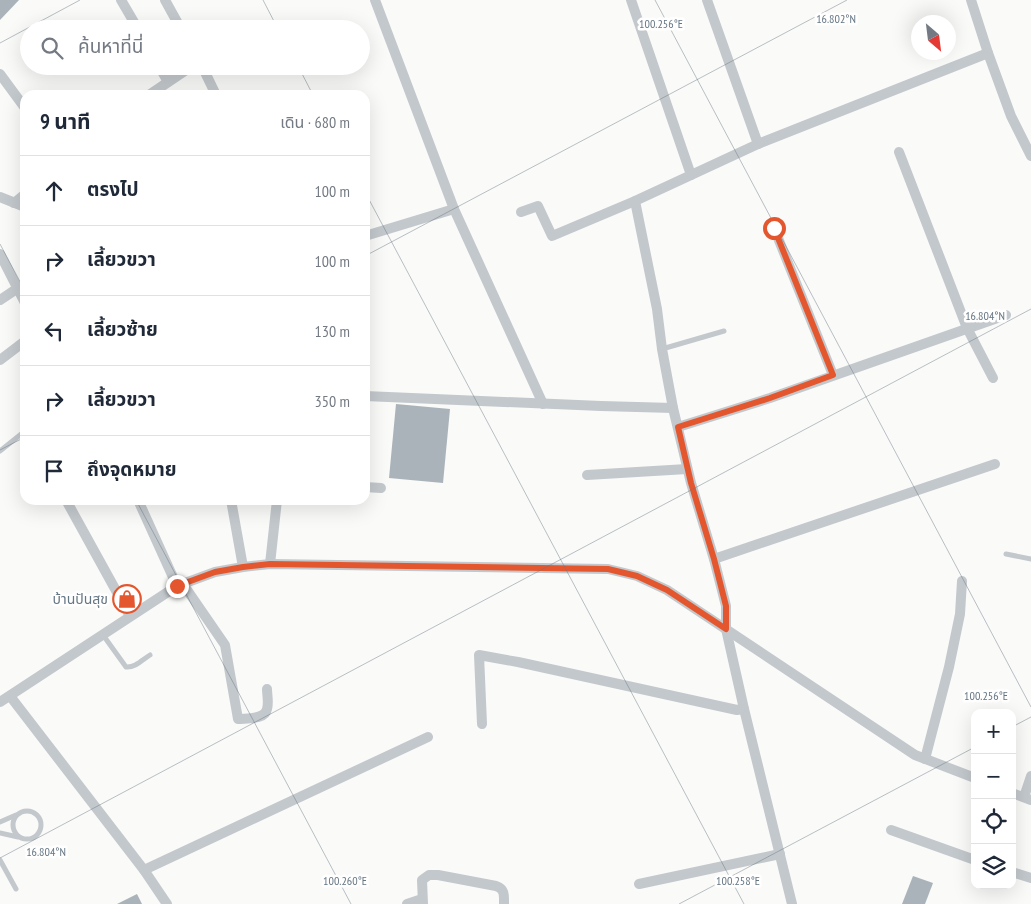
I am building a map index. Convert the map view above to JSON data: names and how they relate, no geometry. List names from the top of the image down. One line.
{"places":{"shop":["บ้านปันสุข"]},"north":"bottom right","page":{"search":"ค้นหาที่นี่","heading":["9 นาที","เดิน · 680 m"],"list":[["ตรงไป","100 m"],["เลี้ยวขวา","100 m"],["เลี้ยวซ้าย","130 m"],["เลี้ยวขวา","350 m"],"ถึงจุดหมาย"],"map_buttons":["+","−"]},"coordinates":["16.802°N","100.256°E","16.804°N","100.260°E","100.258°E"]}
